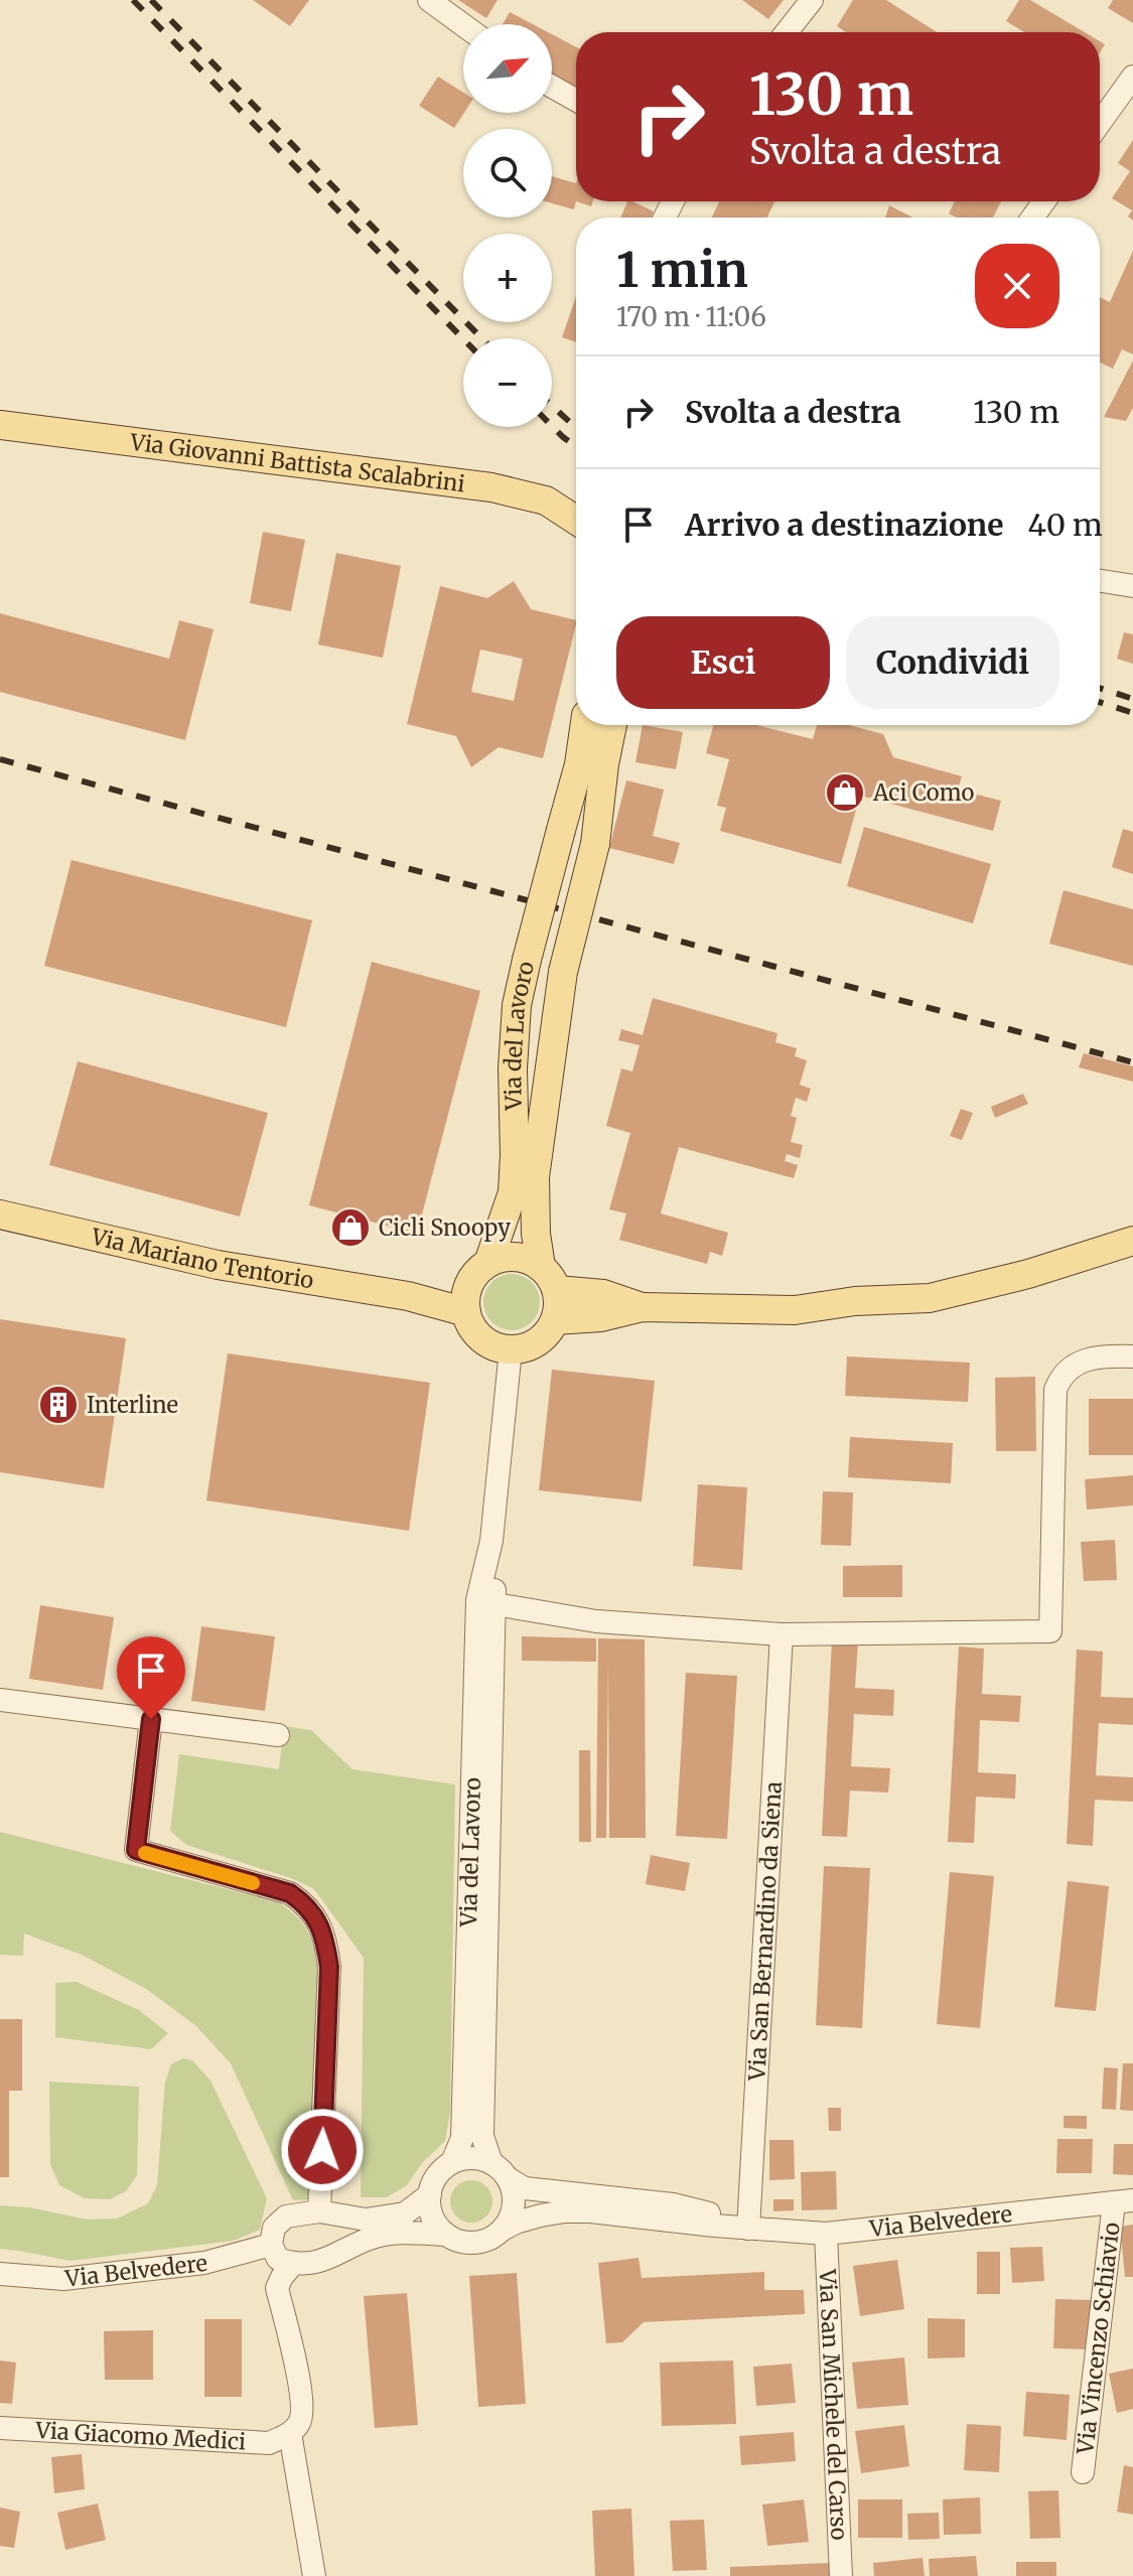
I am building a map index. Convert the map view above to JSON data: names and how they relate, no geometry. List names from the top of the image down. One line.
{"streets":{"main road":["Via Giovanni Battista Scalabrini","Via del Lavoro","Via Mariano Tentorio"],"street":["Via San Bernardino da Siena","Via Belvedere","Via Vincenzo Schiavio","Via San Michele del Carso","Via Giacomo Medici"]},"crossings":[["Via del Lavoro","Via Mariano Tentorio"],["Via del Lavoro","Via Belvedere"],["Via San Bernardino da Siena","Via Belvedere"],["Via Belvedere","Via Vincenzo Schiavio"],["Via Belvedere","Via San Michele del Carso"]],"places":{"shop":["Aci Como","Cicli Snoopy"],"building":["Interline"]},"north":"top right","page":{"map_buttons":["+","−"],"turn":["130 m","Svolta a destra"],"heading":["1 min","170 m · 11:06"],"list":[{"name":"Svolta a destra","value":"130 m"},{"name":"Arrivo a destinazione","value":"40 m"}],"buttons":["Esci","Condividi"]}}
